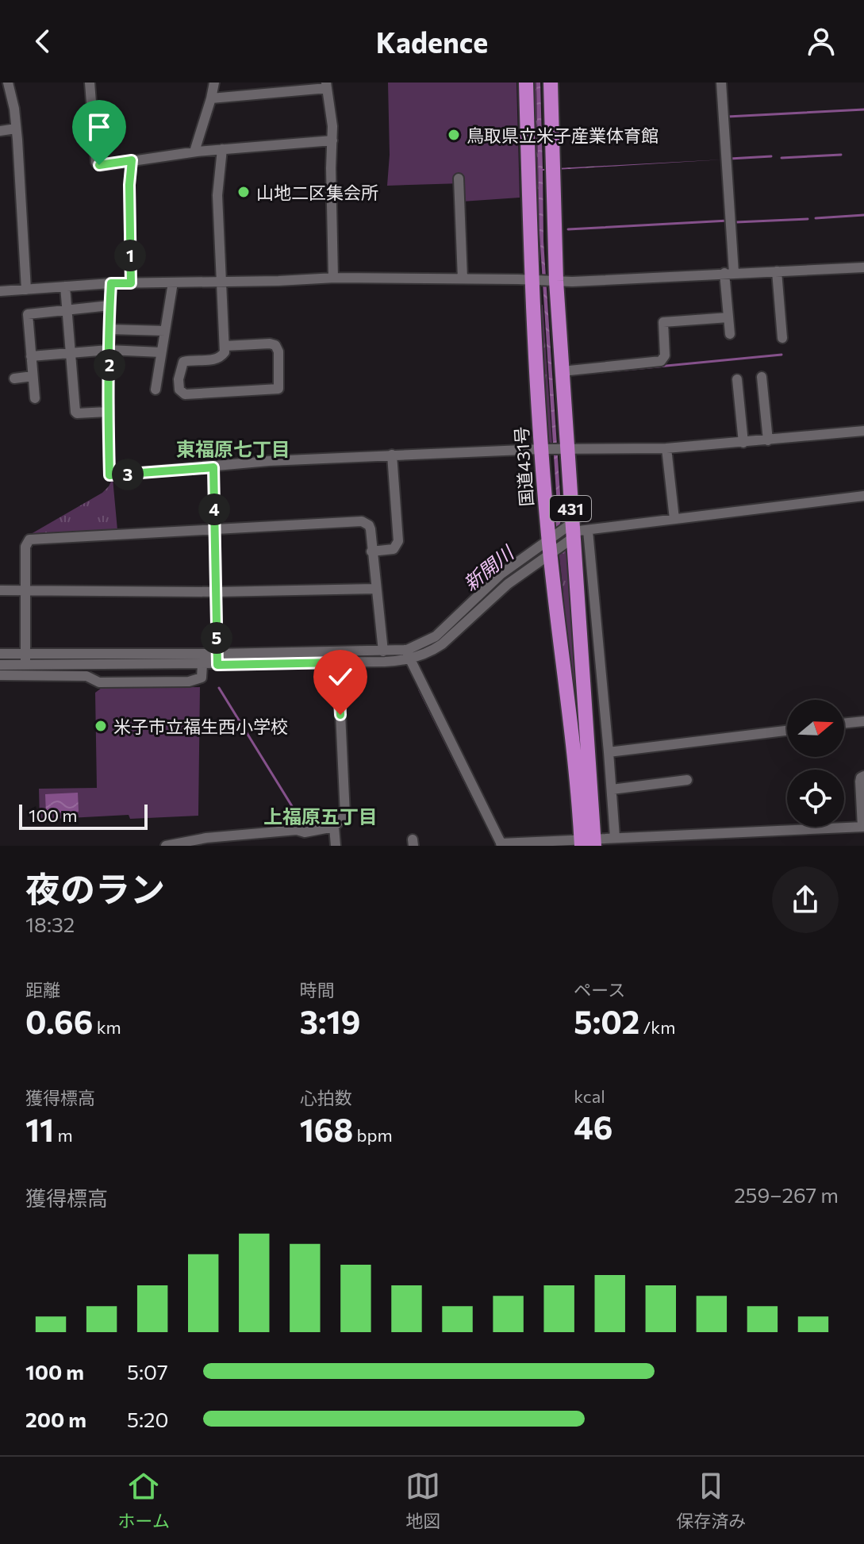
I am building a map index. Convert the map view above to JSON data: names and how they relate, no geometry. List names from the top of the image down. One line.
{"streets":{"highway":["国道431号","431"]},"districts":["東福原七丁目","上福原五丁目"],"water":["新開川"],"places":["鳥取県立米子産業体育館","山地二区集会所","米子市立福生西小学校"],"scale_bar":"100 m","north":"right","page":{"header":"Kadence","pins":["1","2","3","4","5"],"scale":"100 m","heading":["夜のラン","18:32"],"stats":[["距離","0.66 km"],["時間","3:19"],["ペース","5:02 /km"],["獲得標高","11 m"],["心拍数","168 bpm"],["kcal","46"]],"chart":["獲得標高","259–267 m"],"list":[{"name":"100 m","note":"5:07"},{"name":"200 m","note":"5:20"}],"tabs":["ホーム","地図","保存済み"]}}
